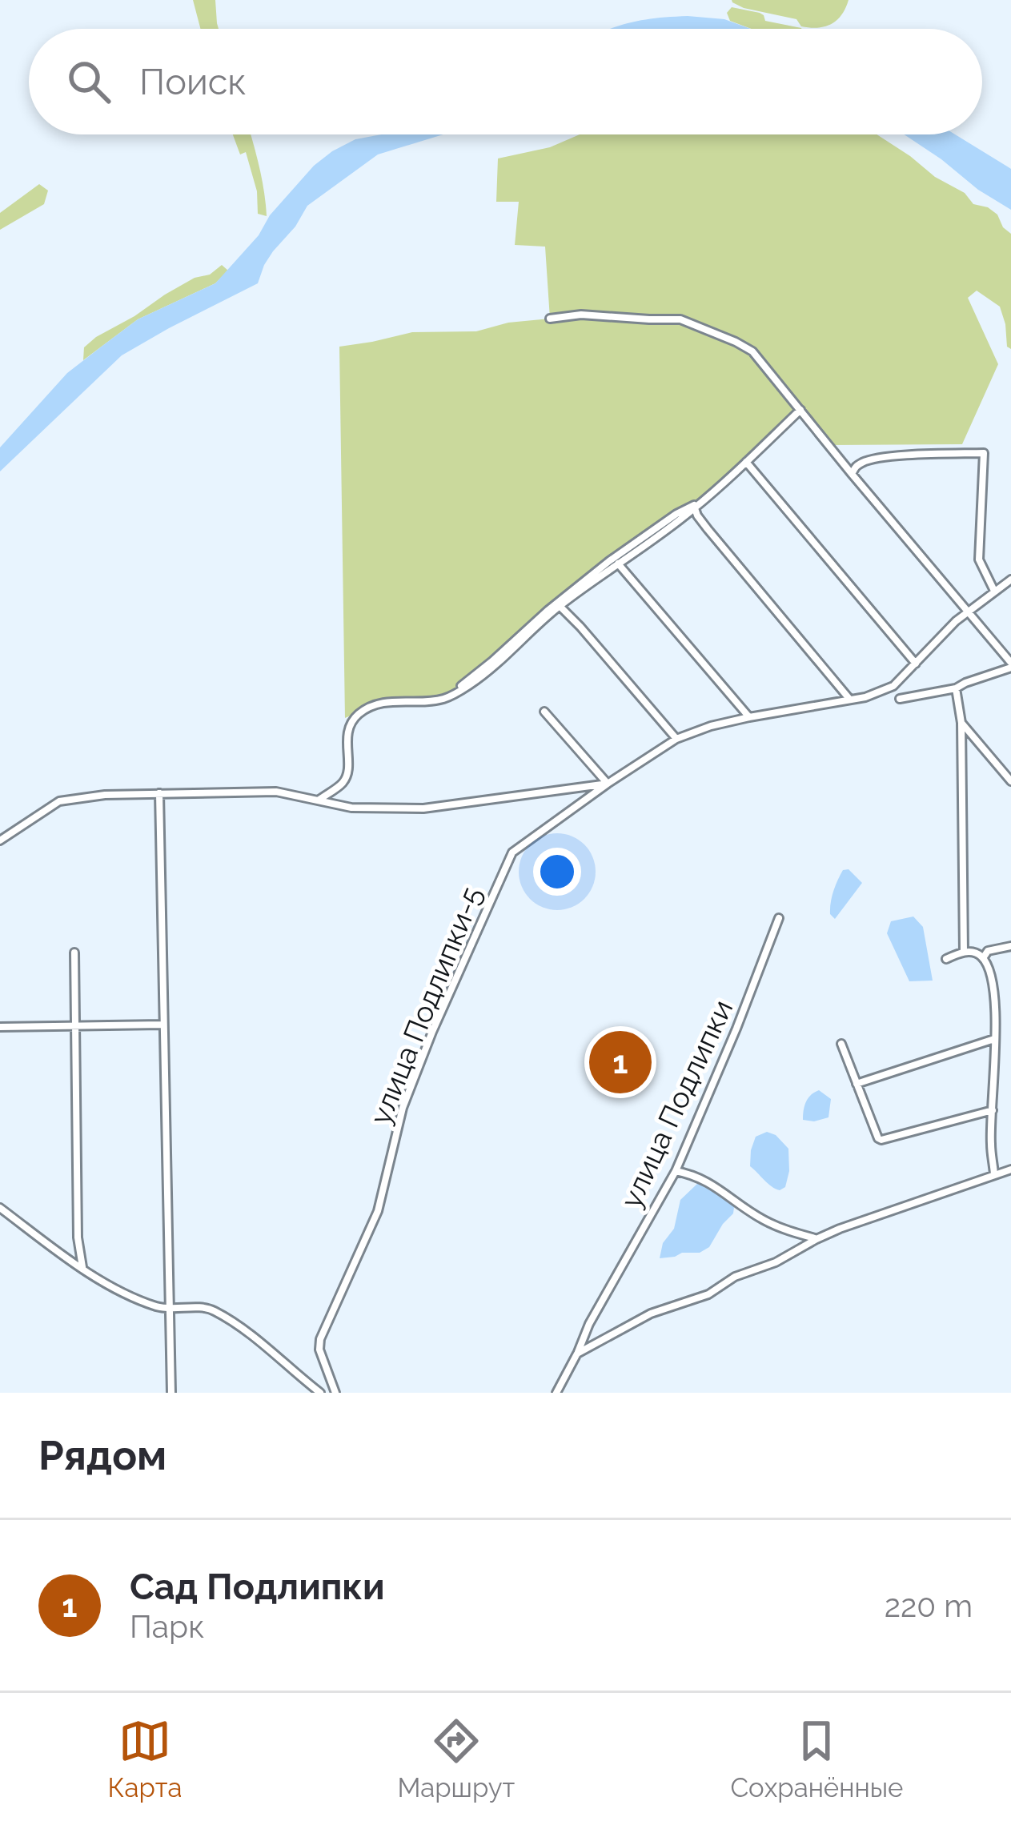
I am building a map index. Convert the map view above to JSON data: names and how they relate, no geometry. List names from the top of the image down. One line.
{"streets":{"street":["улица Подлипки-5","улица Подлипки"]},"page":{"search":"Поиск","pins":"1","heading":"Рядом","list":[{"mark":"1","name":"Сад Подлипки","note":"Парк","value":"220 m"}],"nav":["Карта","Маршрут","Сохранённые"]}}
